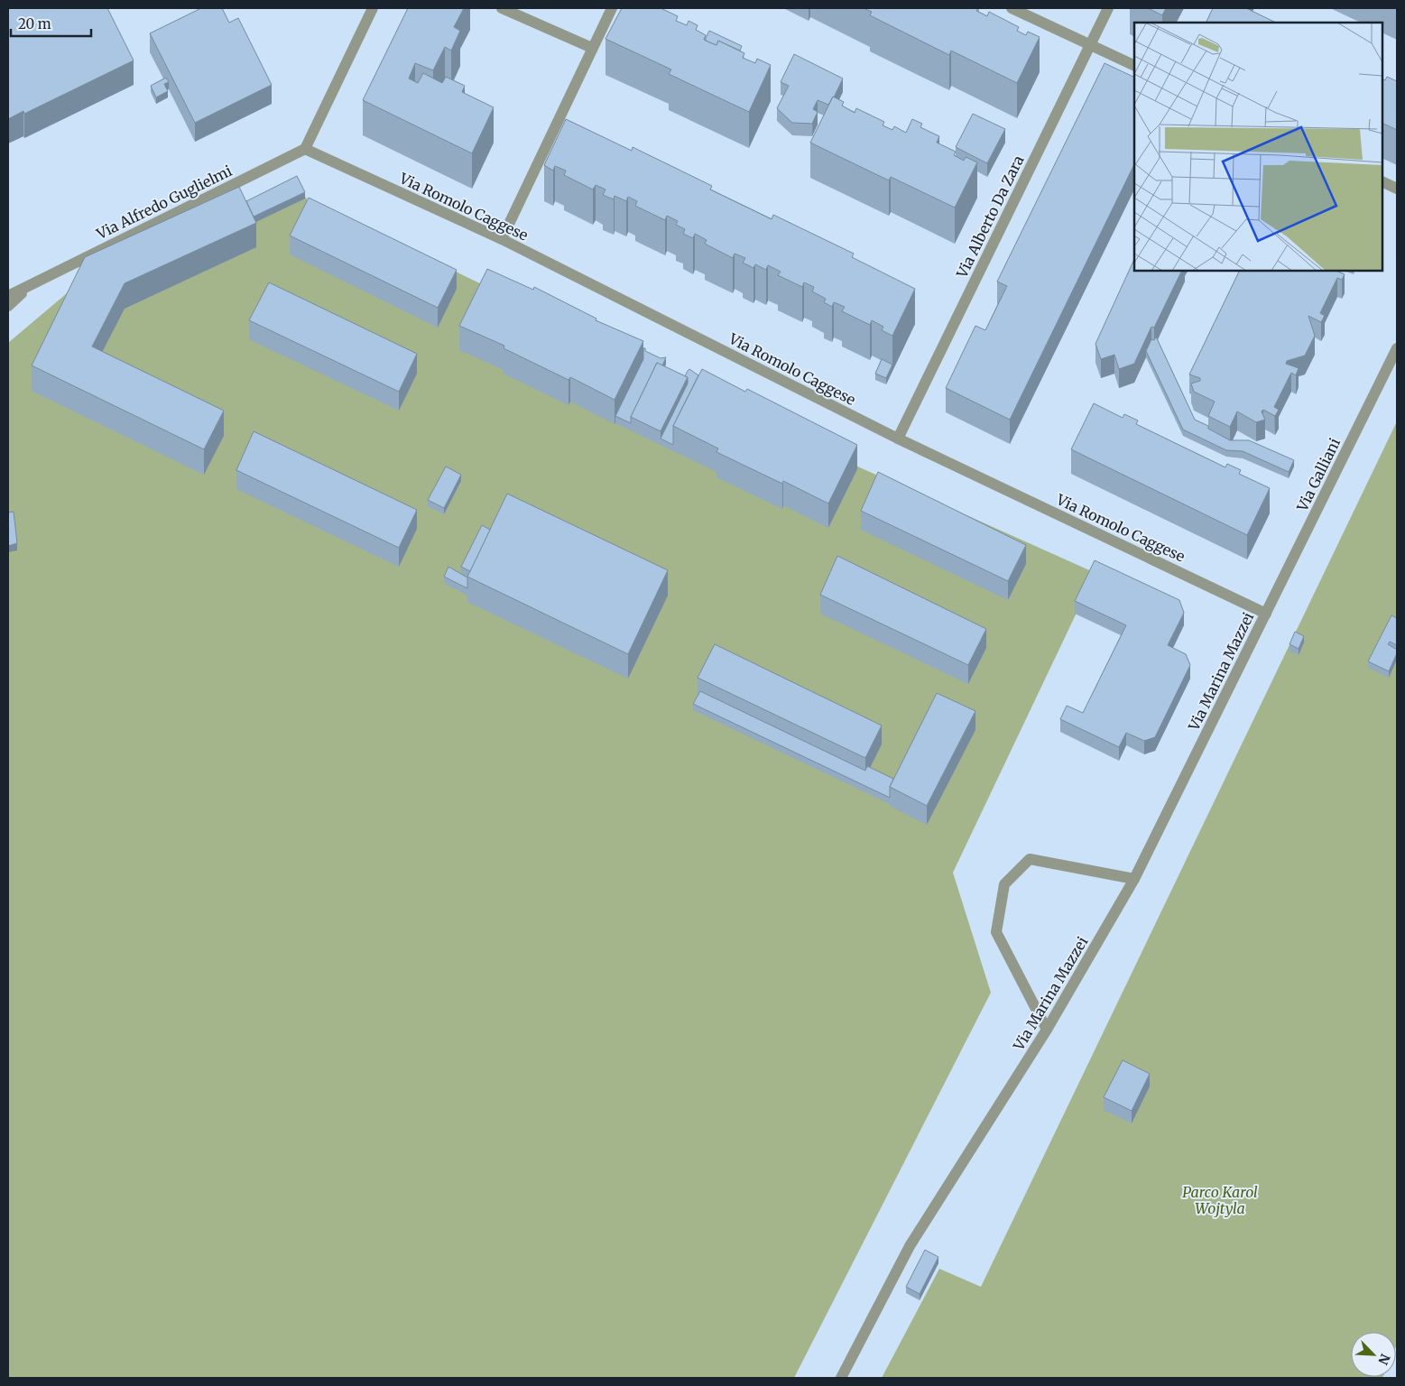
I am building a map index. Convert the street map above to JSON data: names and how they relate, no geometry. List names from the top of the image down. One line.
{"streets":{"street":["Via Alfredo Guglielmi","Via Romolo Caggese","Via Alberto Da Zara","Via Galliani","Via Marina Mazzei"]},"crossings":[["Via Alfredo Guglielmi","Via Romolo Caggese"],["Via Romolo Caggese","Via Alberto Da Zara"],["Via Romolo Caggese","Via Galliani"],["Via Romolo Caggese","Via Marina Mazzei"],["Via Galliani","Via Marina Mazzei"]],"parks":["Parco Karol Wojtyla"],"scale_bar":"20 m","north":"bottom right"}
